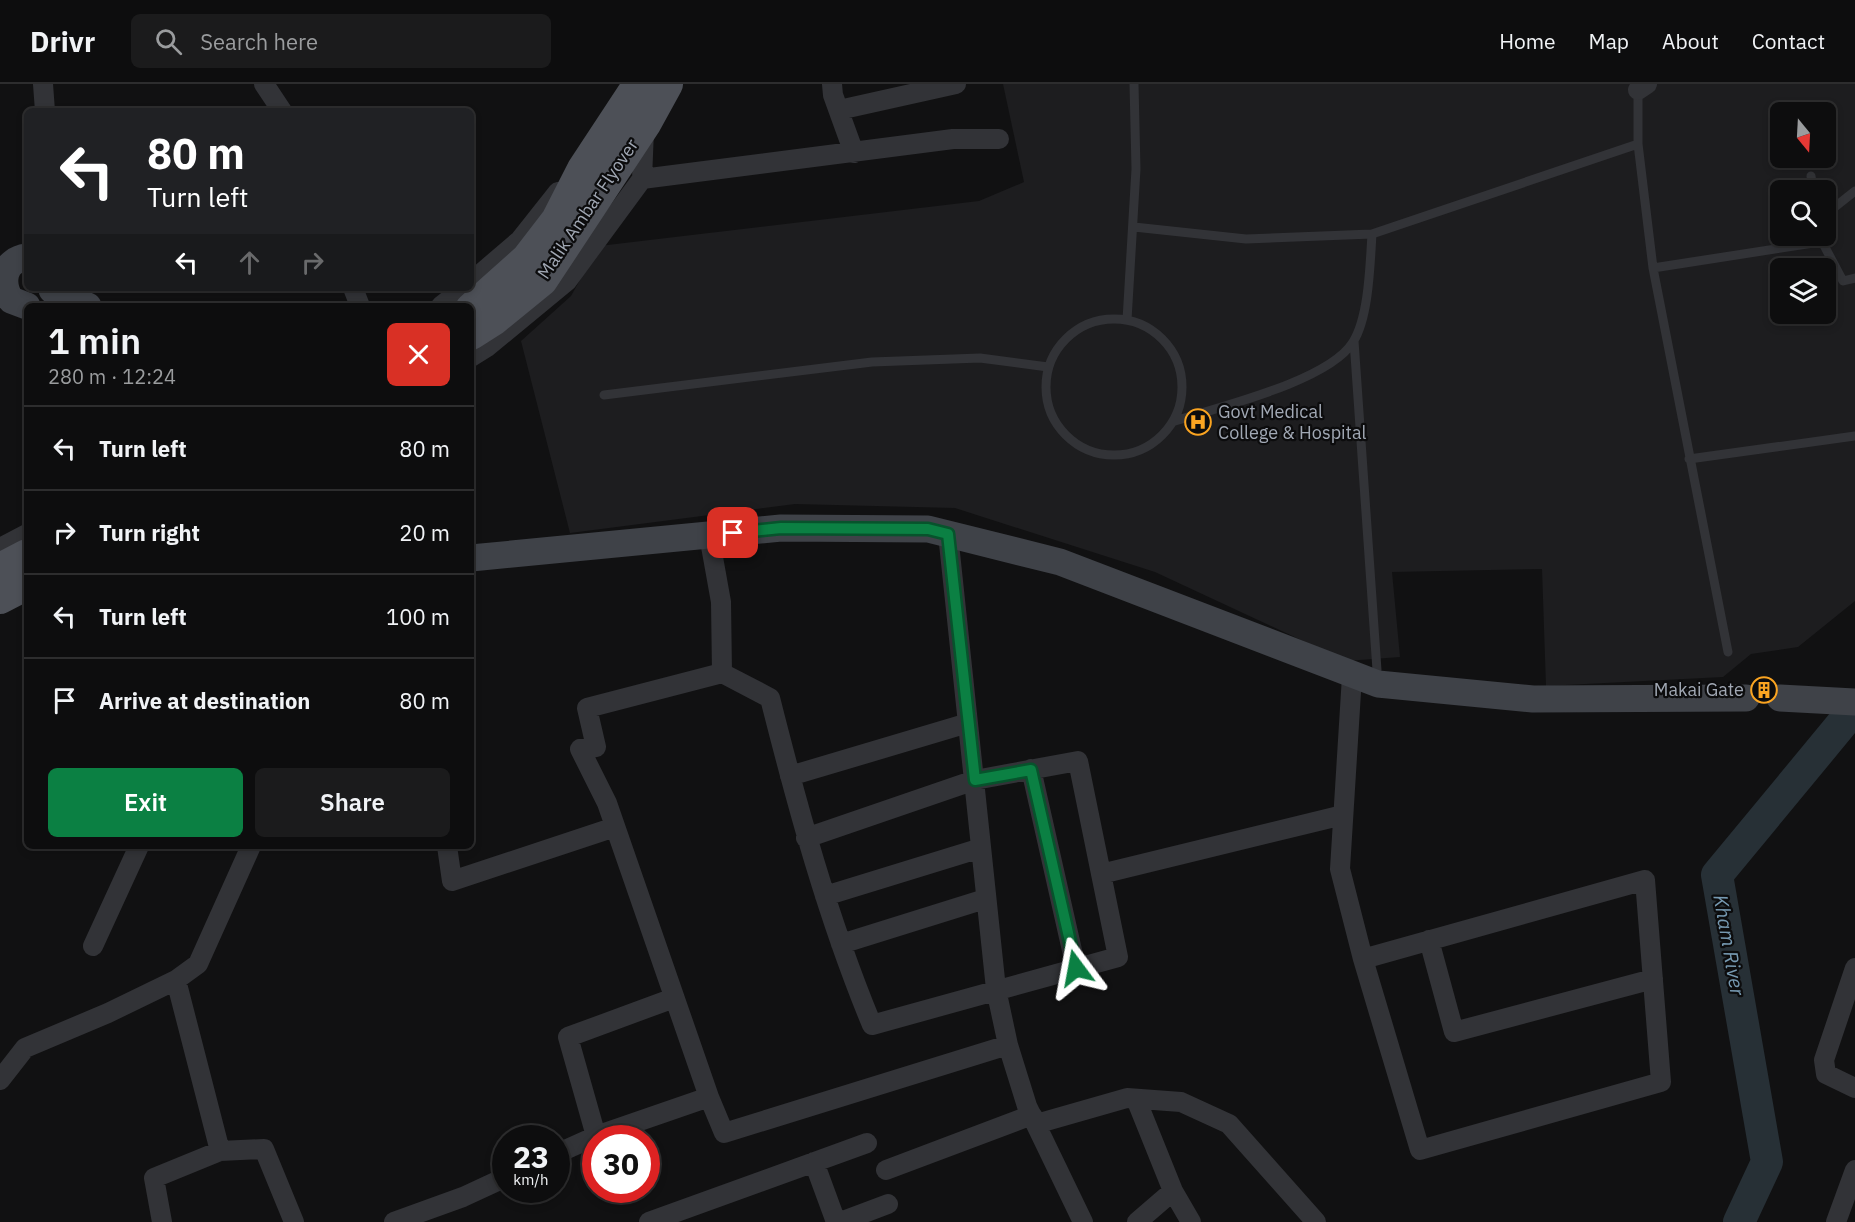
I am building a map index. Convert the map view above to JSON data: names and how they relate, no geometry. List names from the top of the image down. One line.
{"streets":{"main road":["Malik Ambar Flyover"]},"water":["Kham River"],"places":{"hospital":["Govt Medical College & Hospital"],"building":["Makai Gate"]},"north":"bottom","page":{"header":"Drivr","search":"Search here","nav":["Home","Map","About","Contact"],"turn":["80 m","Turn left"],"heading":["1 min","280 m · 12:24"],"list":[{"name":"Turn left","value":"80 m"},{"name":"Turn right","value":"20 m"},{"name":"Turn left","value":"100 m"},{"name":"Arrive at destination","value":"80 m"}],"buttons":["Exit","Share"],"speed":"23 km/h","limit":"30"}}
